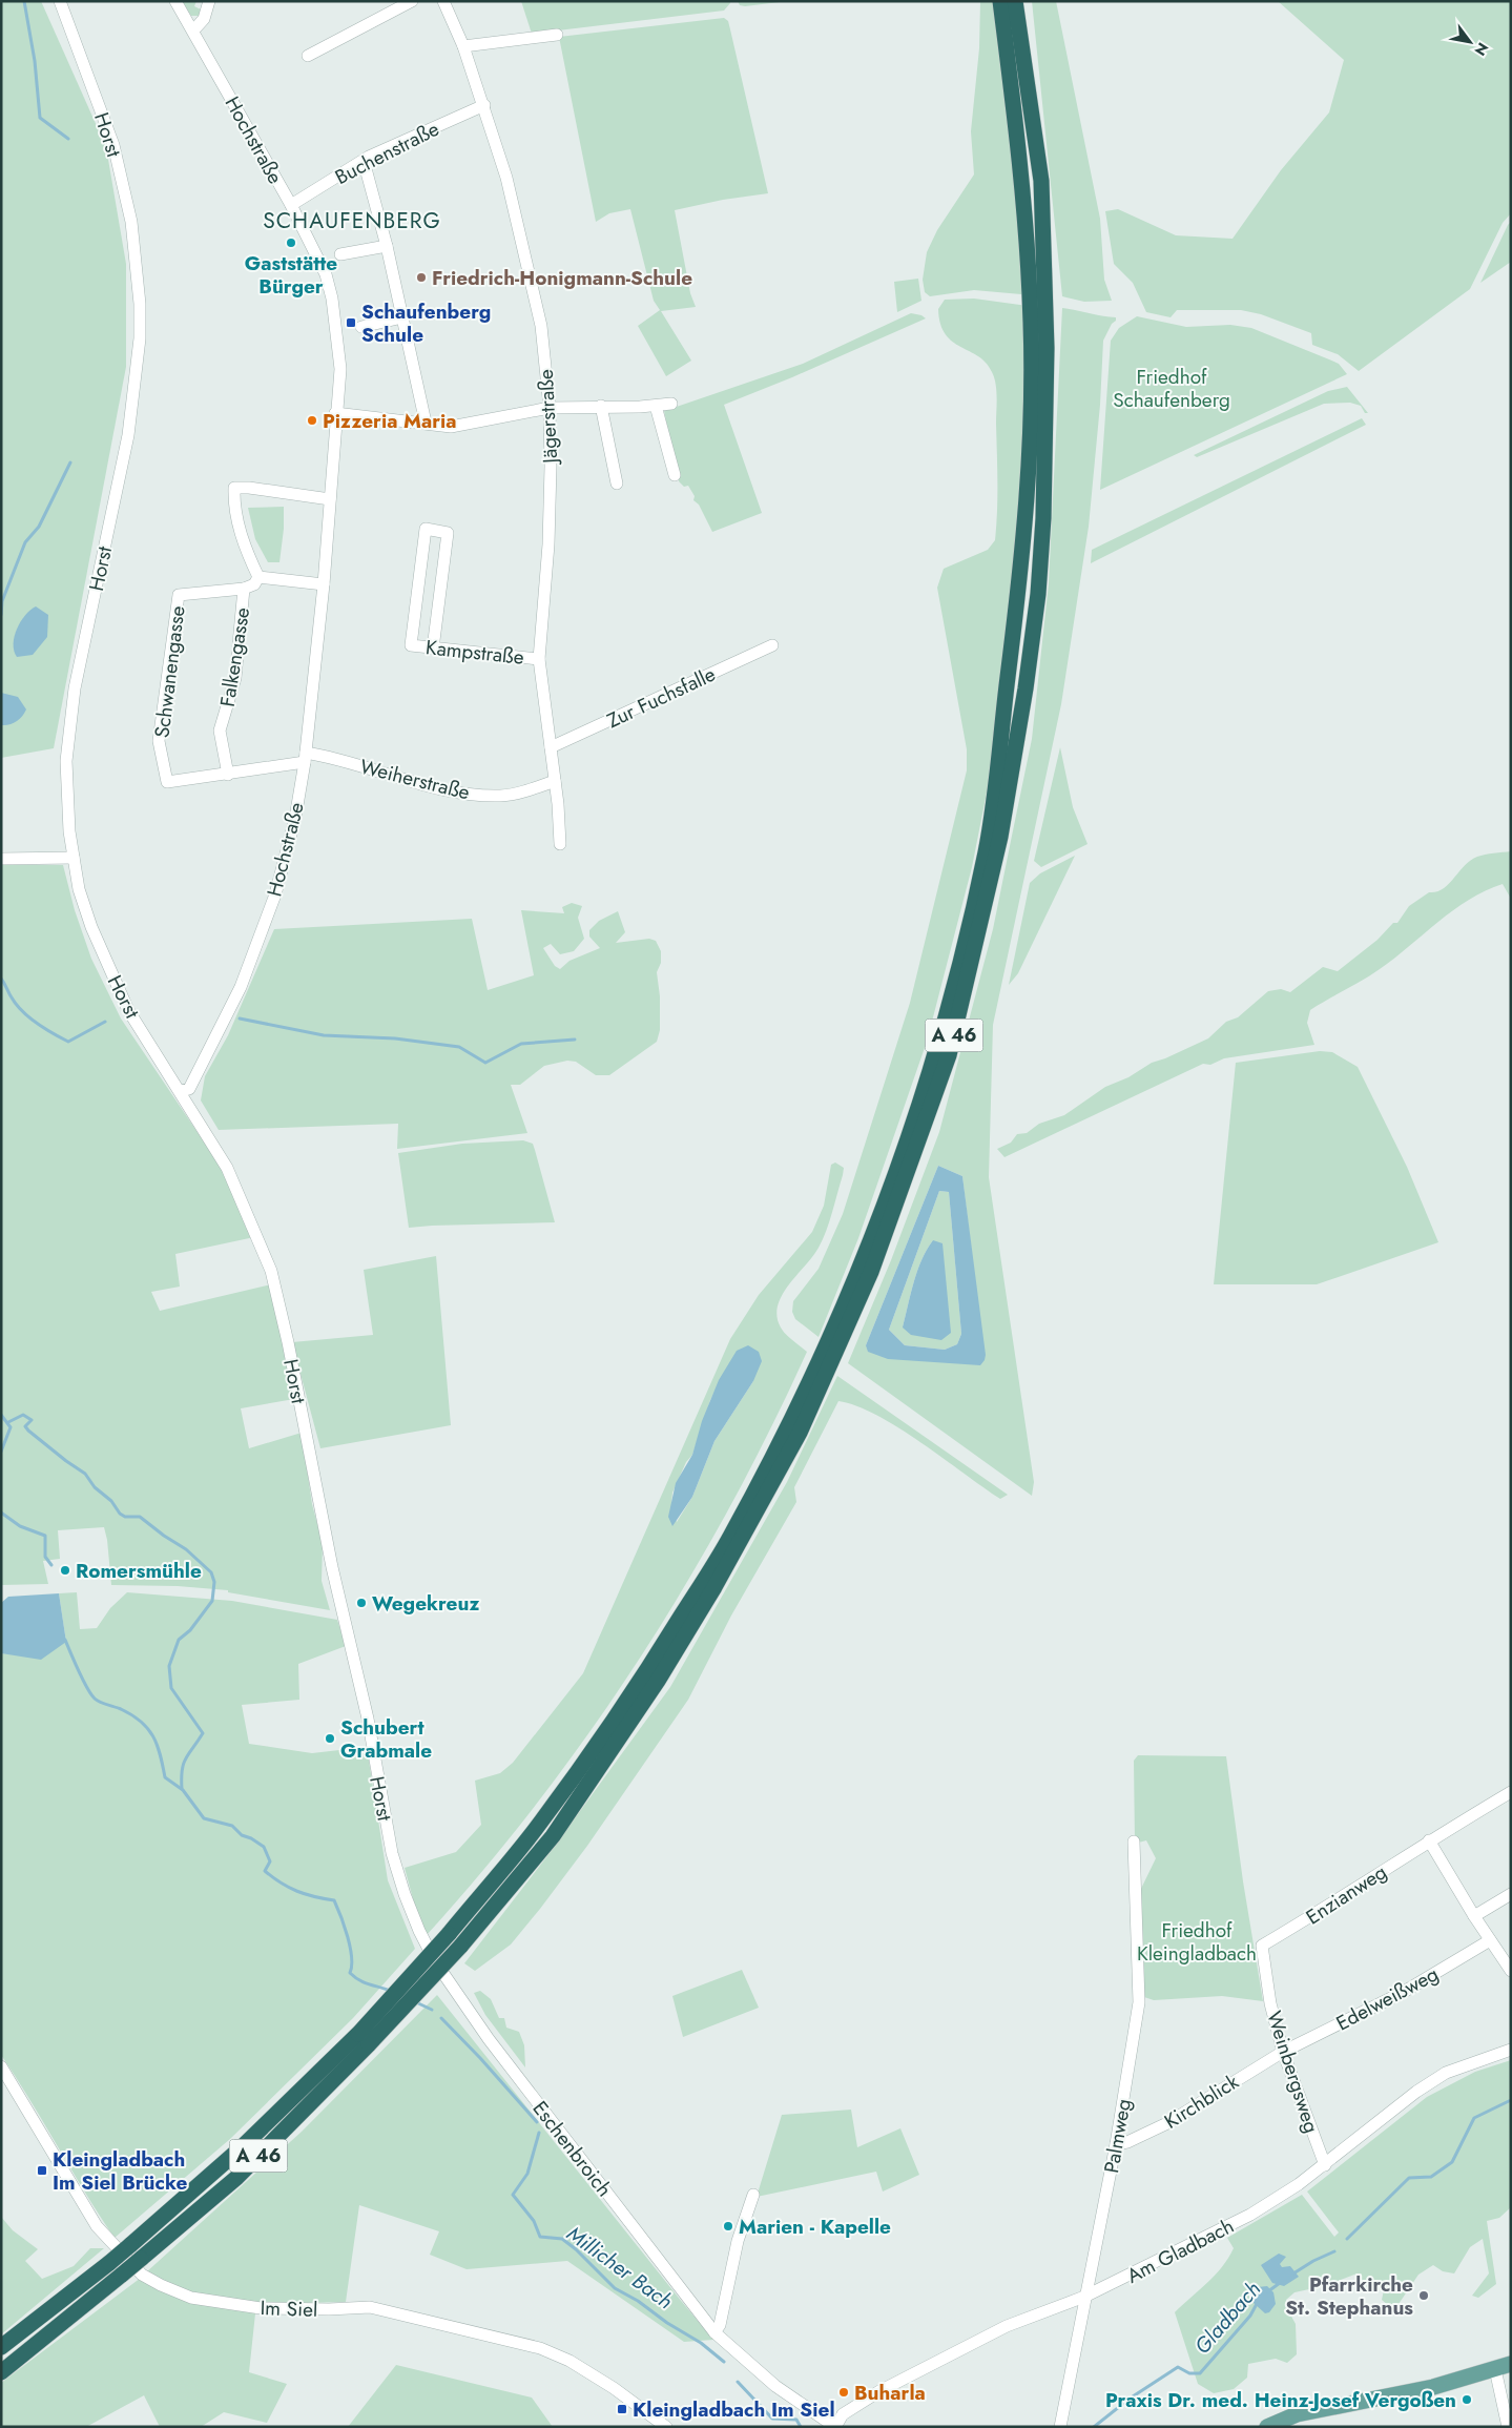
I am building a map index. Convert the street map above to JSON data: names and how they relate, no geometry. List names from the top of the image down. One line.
{"streets":{"highway":["A 46"],"street":["Horst","Hochstraße","Buchenstraße","Jägerstraße","Kampstraße","Falkengasse","Schwanengasse","Zur Fuchsfalle","Weiherstraße","Enzianweg","Edelweißweg","Weinbergsweg","Kirchblick","Palmweg","Eschenbroich","Am Gladbach","Im Siel"]},"crossings":[["Horst","Hochstraße"],["Horst","Eschenbroich"],["Hochstraße","Buchenstraße"],["Hochstraße","Weiherstraße"],["Buchenstraße","Jägerstraße"],["Jägerstraße","Kampstraße"],["Jägerstraße","Zur Fuchsfalle"],["Jägerstraße","Weiherstraße"],["Falkengasse","Schwanengasse"],["Falkengasse","Weiherstraße"],["Schwanengasse","Weiherstraße"],["Enzianweg","Weinbergsweg"],["Edelweißweg","Weinbergsweg"],["Edelweißweg","Kirchblick"],["Weinbergsweg","Kirchblick"],["Weinbergsweg","Am Gladbach"],["Kirchblick","Palmweg"],["Palmweg","Am Gladbach"],["Eschenbroich","Am Gladbach"]],"districts":["SCHAUFENBERG"],"water":["Millicher Bach","Gladbach"],"parks":["Friedhof Schaufenberg","Friedhof Kleingladbach"],"places":{"other":["Gaststätte Bürger","Friedrich-Honigmann-Schule","Pizzeria Maria","Romersmühle","Wegekreuz","Schubert Grabmale","Marien - Kapelle","Pfarrkirche St. Stephanus","Buharla","Praxis Dr. med. Heinz-Josef Vergoßen"],"transit":["Schaufenberg Schule","Kleingladbach Im Siel Brücke","Kleingladbach Im Siel"]},"north":"bottom right"}
